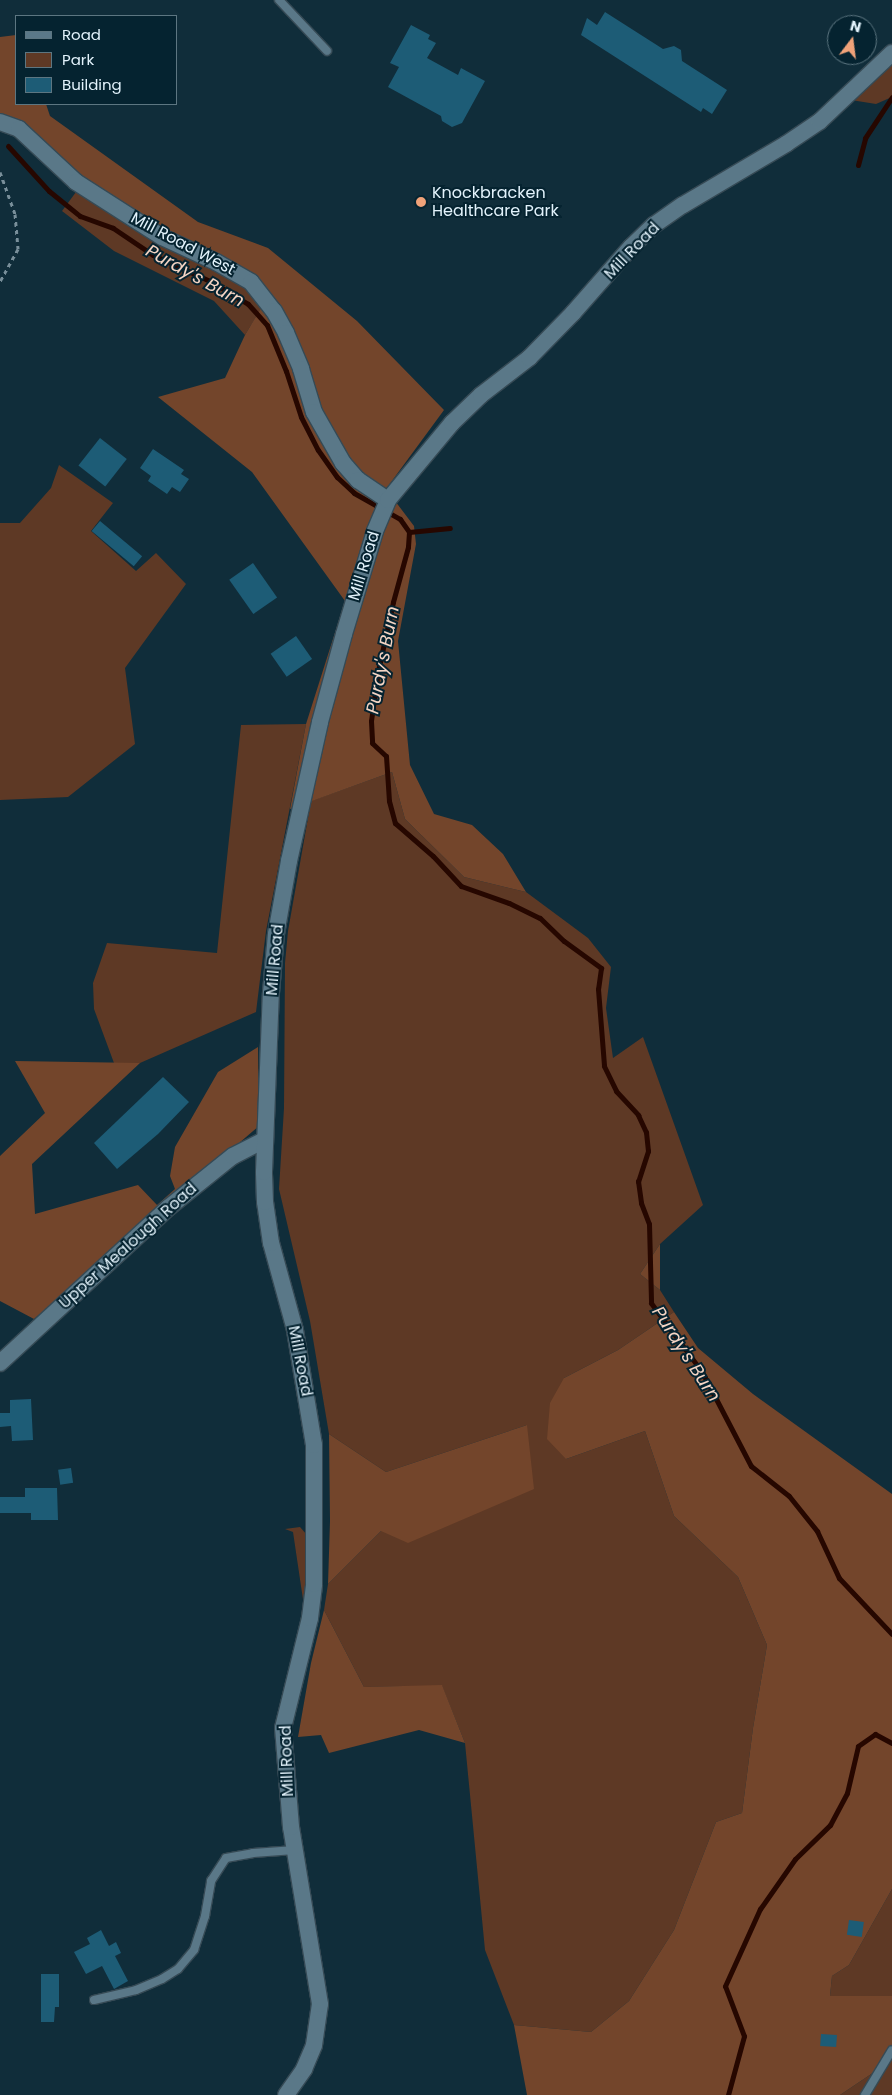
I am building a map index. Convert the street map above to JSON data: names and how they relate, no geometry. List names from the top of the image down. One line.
{"streets":{"street":["Mill Road West","Mill Road","Upper Mealough Road"]},"crossings":[["Mill Road West","Mill Road"],["Mill Road","Upper Mealough Road"]],"water":["Purdy's Burn"],"places":["Knockbracken Healthcare Park"],"legend":["Road","Park","Building"],"north":"top"}
